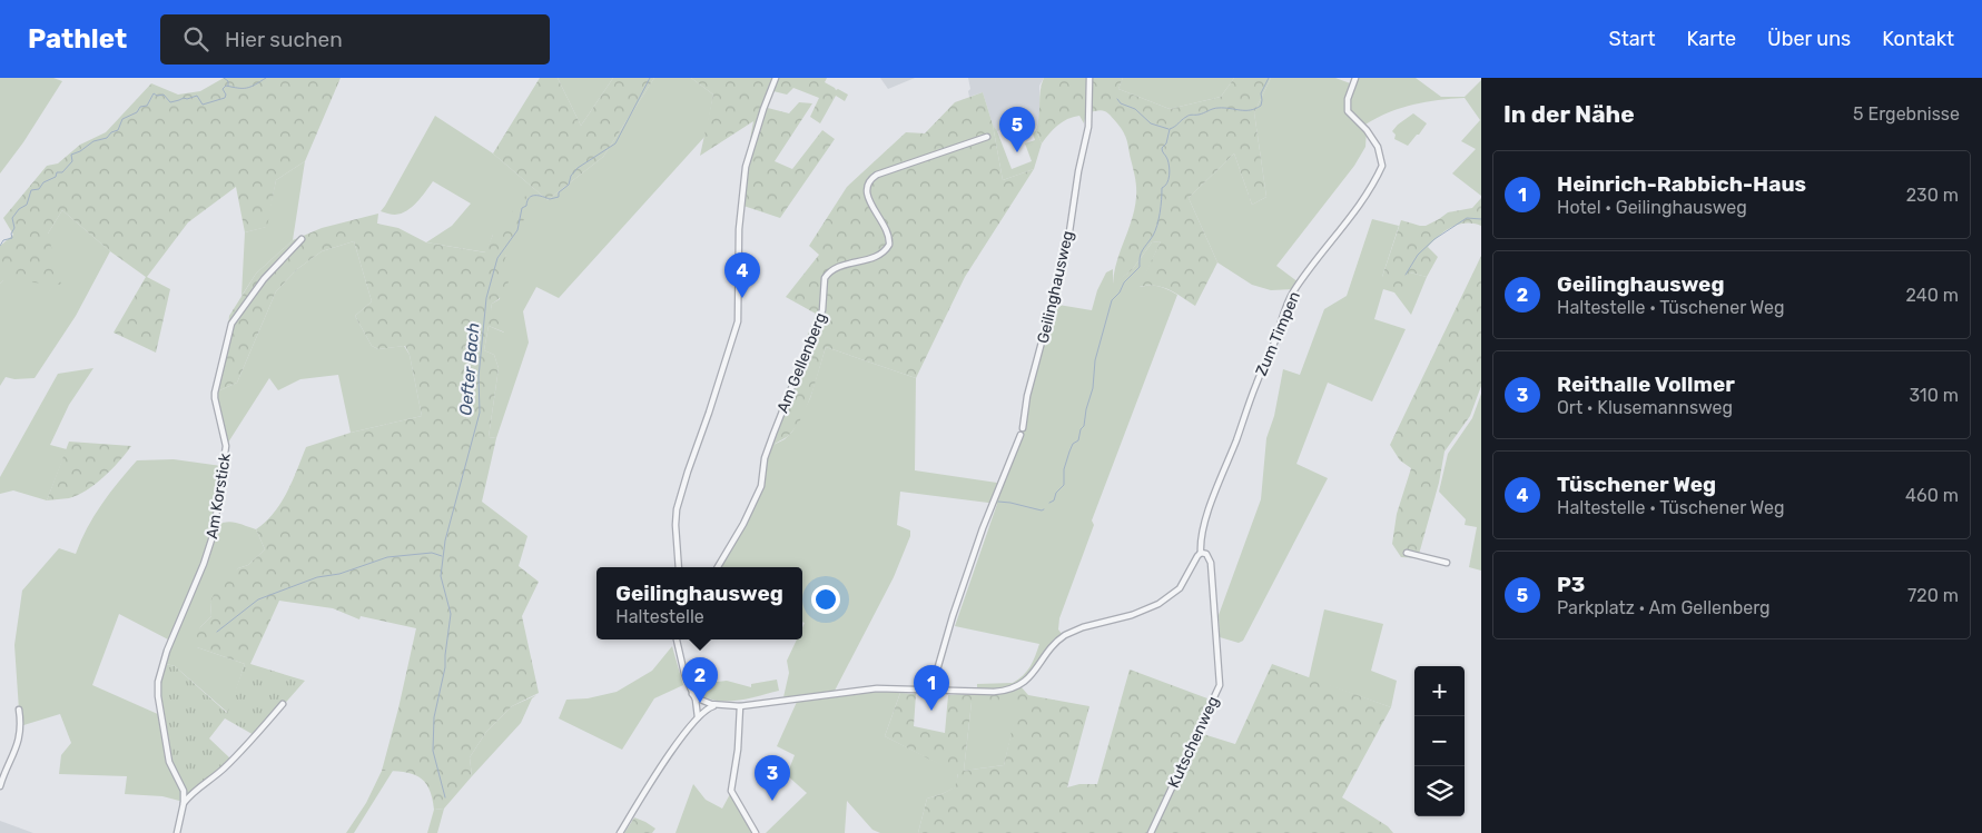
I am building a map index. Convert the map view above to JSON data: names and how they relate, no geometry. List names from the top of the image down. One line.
{"streets":{"street":["Geilinghausweg","Zum Timpen","Am Gellenberg","Am Korstick","Kutschenweg"]},"crossings":[["Zum Timpen","Kutschenweg"]],"water":["Oefter Bach"],"page":{"header":"Pathlet","search":"Hier suchen","nav":["Start","Karte","Über uns","Kontakt"],"heading":["In der Nähe","5 Ergebnisse"],"pins":["5","4","2","1","3"],"list":[{"mark":"1","name":"Heinrich-Rabbich-Haus","note":"Hotel · Geilinghausweg","value":"230 m"},{"mark":"2","name":"Geilinghausweg","note":"Haltestelle · Tüschener Weg","value":"240 m"},{"mark":"3","name":"Reithalle Vollmer","note":"Ort · Klusemannsweg","value":"310 m"},{"mark":"4","name":"Tüschener Weg","note":"Haltestelle · Tüschener Weg","value":"460 m"},{"mark":"5","name":"P3","note":"Parkplatz · Am Gellenberg","value":"720 m"}],"popup":["Geilinghausweg","Haltestelle"],"map_buttons":["+","−"]}}
